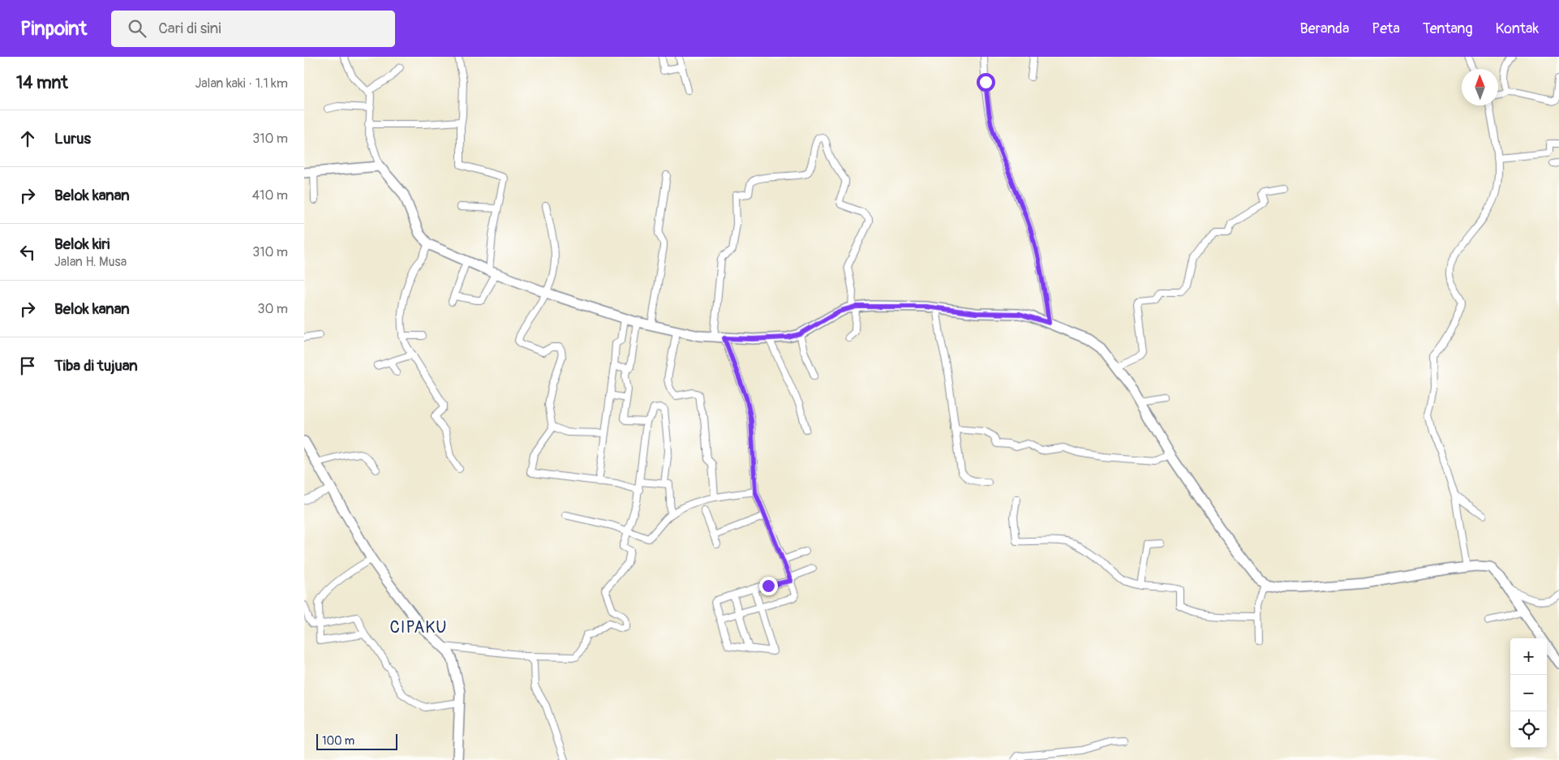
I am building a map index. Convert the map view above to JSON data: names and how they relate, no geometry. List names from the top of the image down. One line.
{"districts":["CIPAKU"],"scale_bar":"100 m","north":"top","page":{"header":"Pinpoint","search":"Cari di sini","nav":["Beranda","Peta","Tentang","Kontak"],"heading":["14 mnt","Jalan kaki · 1.1 km"],"list":[["Lurus","310 m"],["Belok kanan","410 m"],["Belok kiri","Jalan H. Musa","310 m"],["Belok kanan","30 m"],"Tiba di tujuan"],"map_buttons":["+","−"],"scale":"100 m"}}
